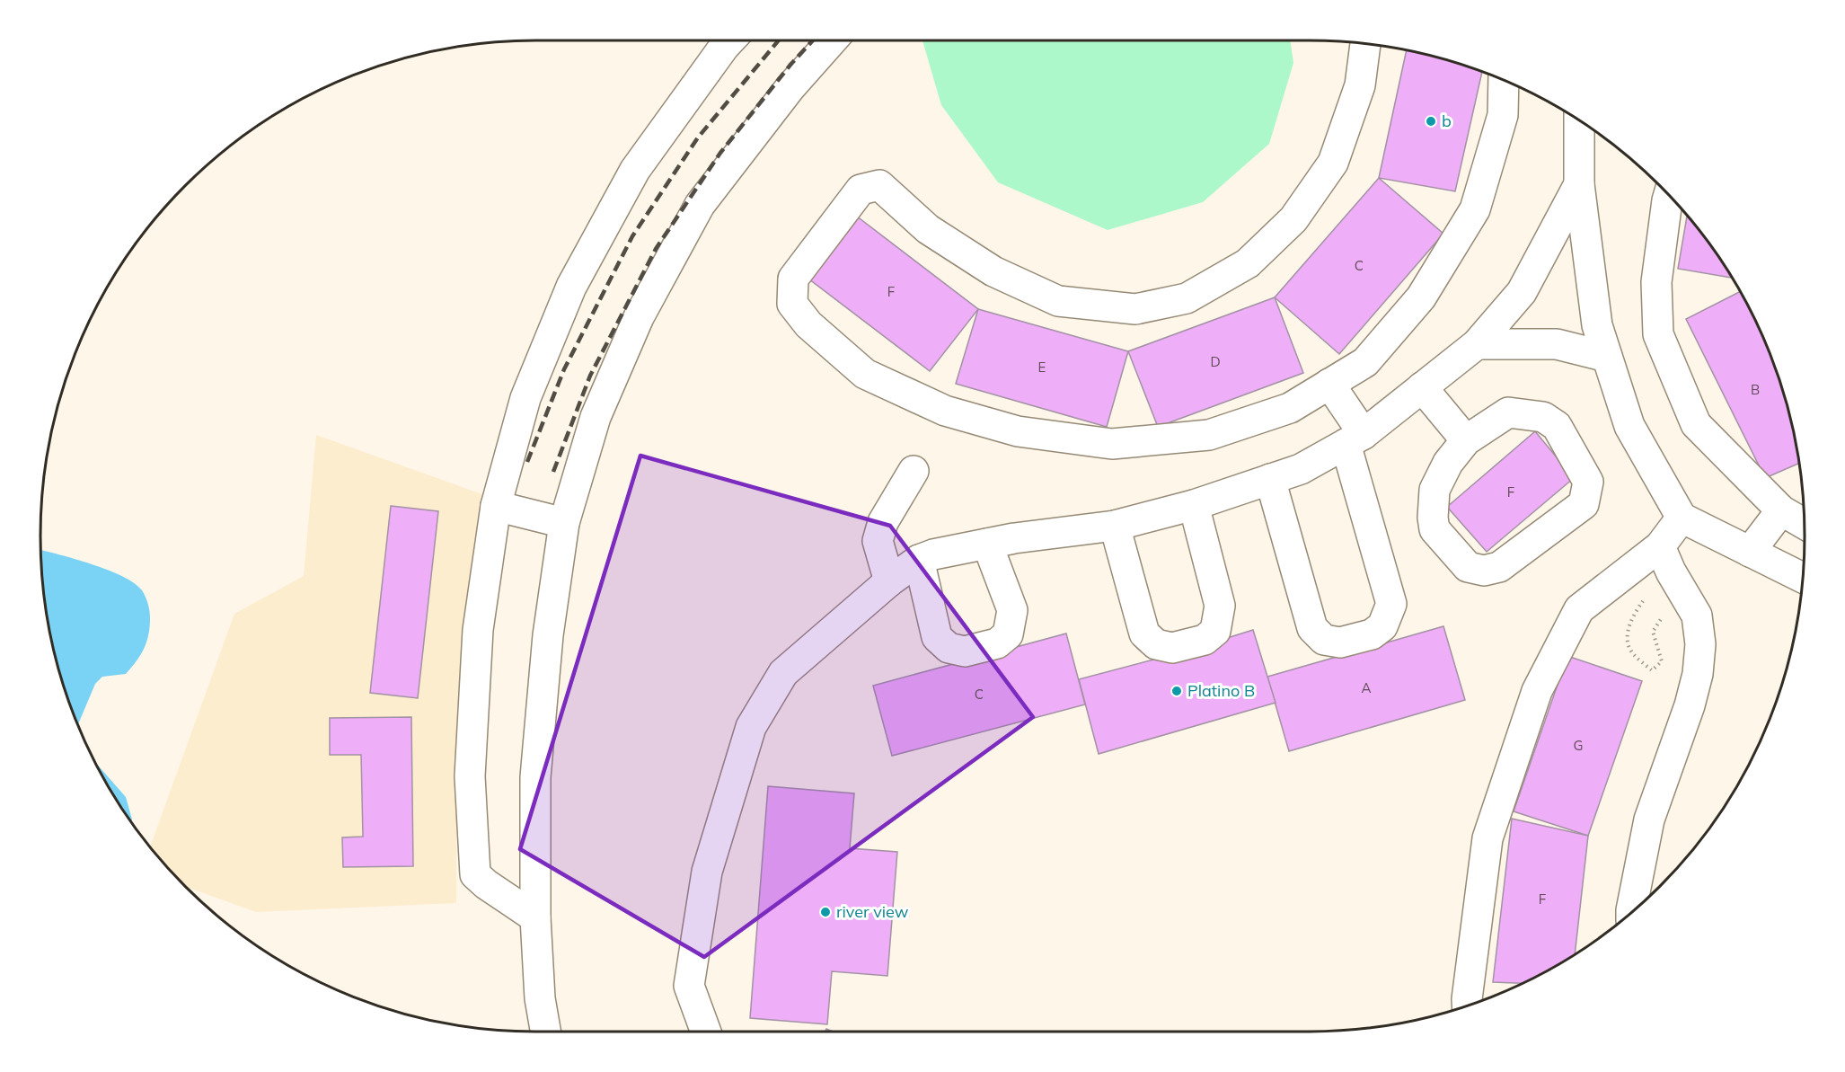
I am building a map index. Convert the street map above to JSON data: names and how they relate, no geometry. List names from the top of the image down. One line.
{"places":["b","Platino B","river view"],"house_numbers":["C","F","D","E","B","F","A","C","G","F"]}
